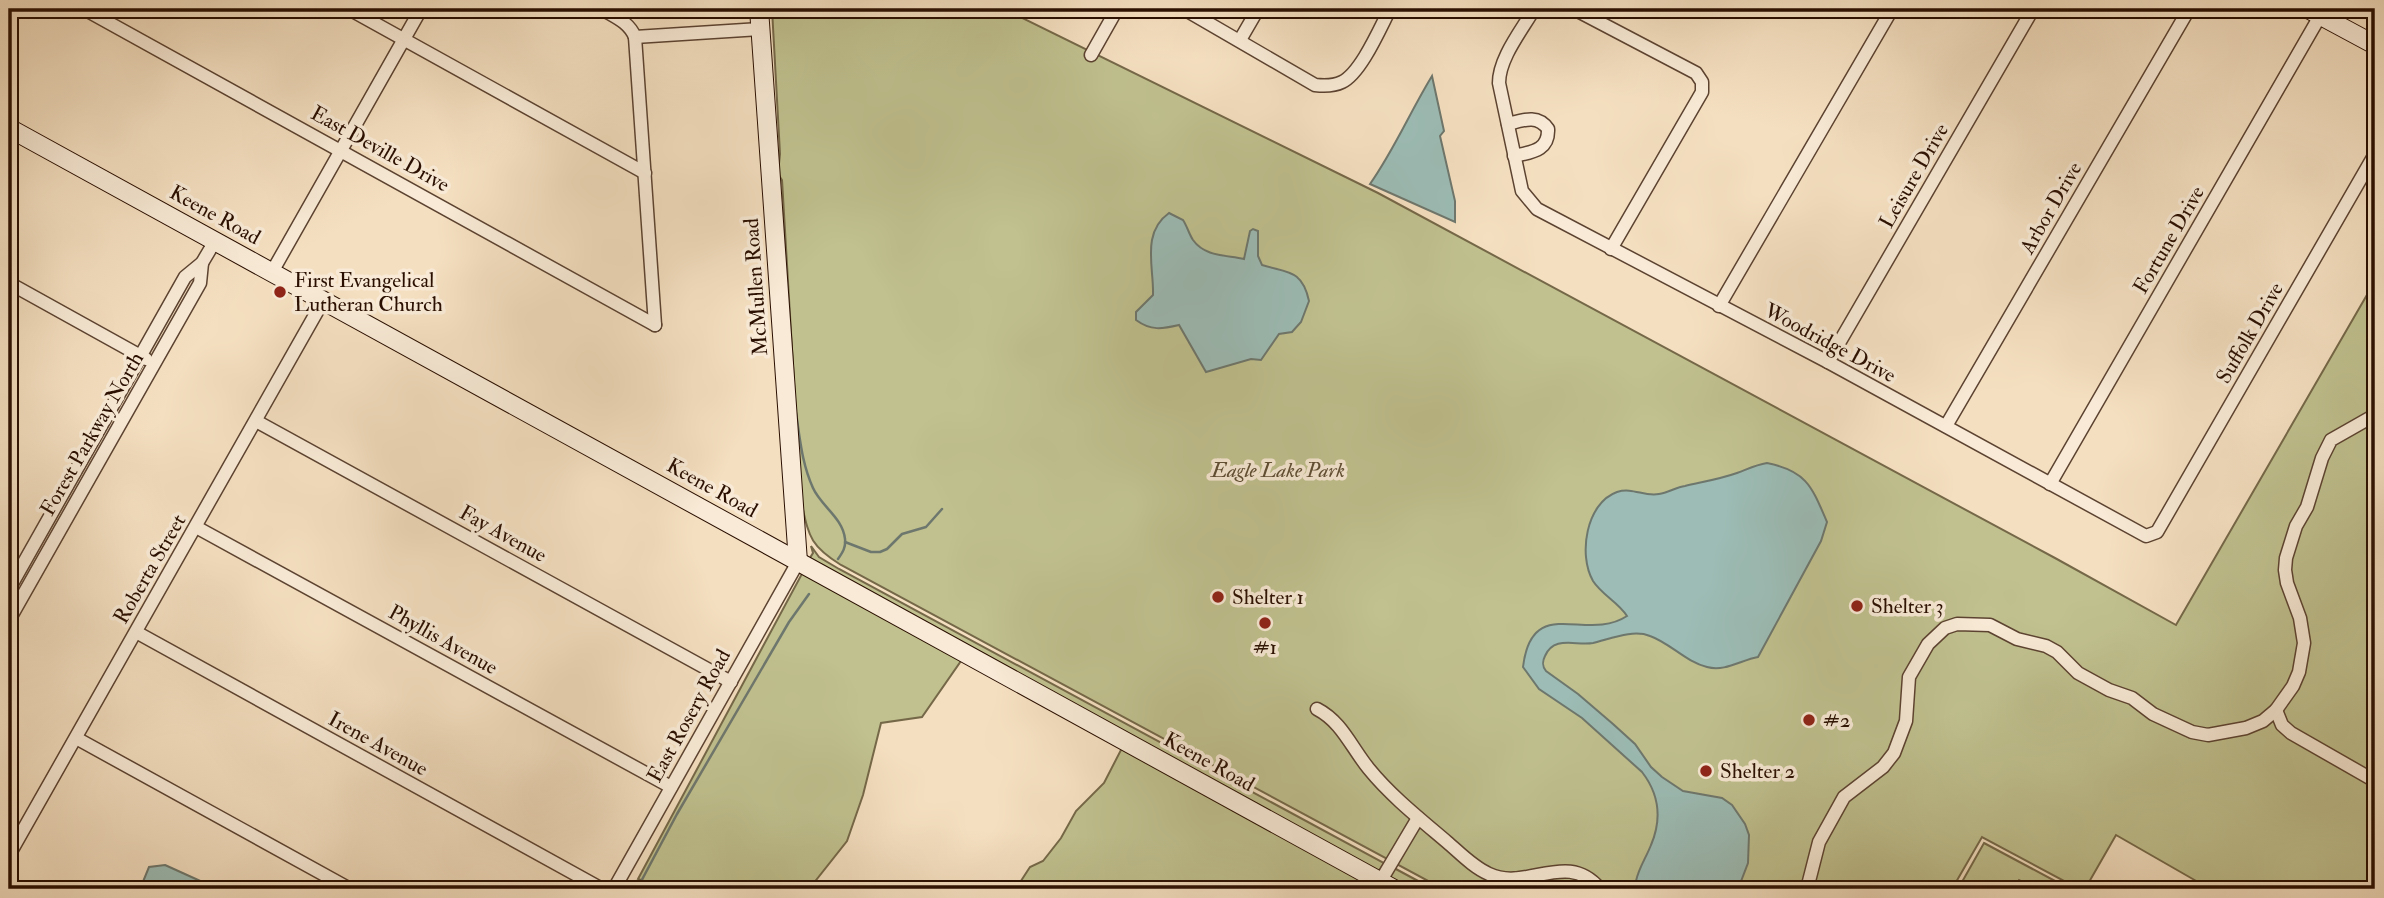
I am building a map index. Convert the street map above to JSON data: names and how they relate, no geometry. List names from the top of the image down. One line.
{"streets":{"main road":["Keene Road","McMullen Road"],"street":["East Deville Drive","Leisure Drive","Arbor Drive","Fortune Drive","Suffolk Drive","Woodridge Drive","Forest Parkway North","Fay Avenue","Roberta Street","Phyllis Avenue","East Rosery Road","Irene Avenue"]},"crossings":[["Leisure Drive","Woodridge Drive"],["Arbor Drive","Woodridge Drive"],["Keene Road","McMullen Road"],["Keene Road","Forest Parkway North"],["Keene Road","Roberta Street"],["Keene Road","East Rosery Road"],["Fortune Drive","Woodridge Drive"],["McMullen Road","East Rosery Road"],["Suffolk Drive","Woodridge Drive"],["Fay Avenue","Roberta Street"],["Fay Avenue","East Rosery Road"],["Roberta Street","Phyllis Avenue"],["Roberta Street","Irene Avenue"],["Phyllis Avenue","East Rosery Road"]],"parks":["Eagle Lake Park"],"places":["First Evangelical Lutheran Church","Shelter 1","Shelter 3","#1","#2","Shelter 2"]}
